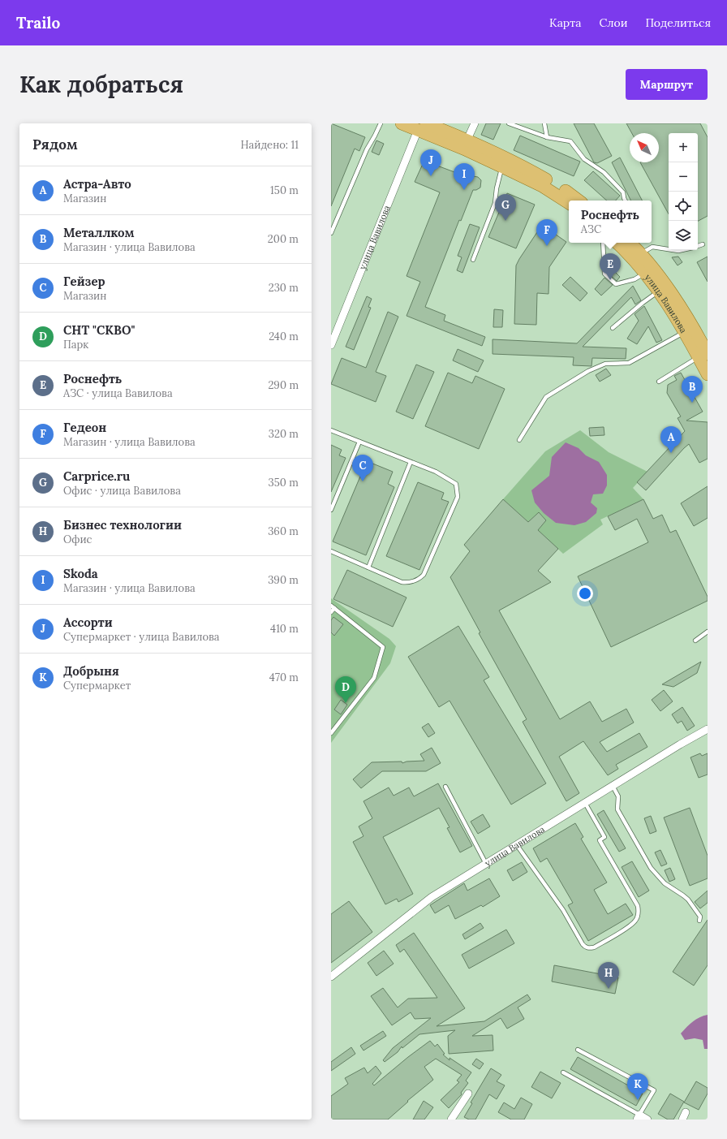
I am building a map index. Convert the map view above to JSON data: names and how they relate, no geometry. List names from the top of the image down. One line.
{"streets":{"main road":["улица Вавилова"]},"north":"top left","page":{"header":"Trailo","nav":["Карта","Слои","Поделиться"],"buttons":"Маршрут","title":"Как добраться","heading":["Рядом","Найдено: 11"],"map_buttons":["+","−"],"pins":["J","I","G","F","E","B","A","C","D","H","K"],"list":[{"mark":"A","name":"Астра-Авто","note":"Магазин","value":"150 m"},{"mark":"B","name":"Металлком","note":"Магазин · улица Вавилова","value":"200 m"},{"mark":"C","name":"Гейзер","note":"Магазин","value":"230 m"},{"mark":"D","name":"СНТ \"СКВО\"","note":"Парк","value":"240 m"},{"mark":"E","name":"Роснефть","note":"АЗС · улица Вавилова","value":"290 m"},{"mark":"F","name":"Гедеон","note":"Магазин · улица Вавилова","value":"320 m"},{"mark":"G","name":"Carprice.ru","note":"Офис · улица Вавилова","value":"350 m"},{"mark":"H","name":"Бизнес технологии","note":"Офис","value":"360 m"},{"mark":"I","name":"Skoda","note":"Магазин · улица Вавилова","value":"390 m"},{"mark":"J","name":"Ассорти","note":"Супермаркет · улица Вавилова","value":"410 m"},{"mark":"K","name":"Добрыня","note":"Супермаркет","value":"470 m"}],"popup":["Роснефть","АЗС"]}}
